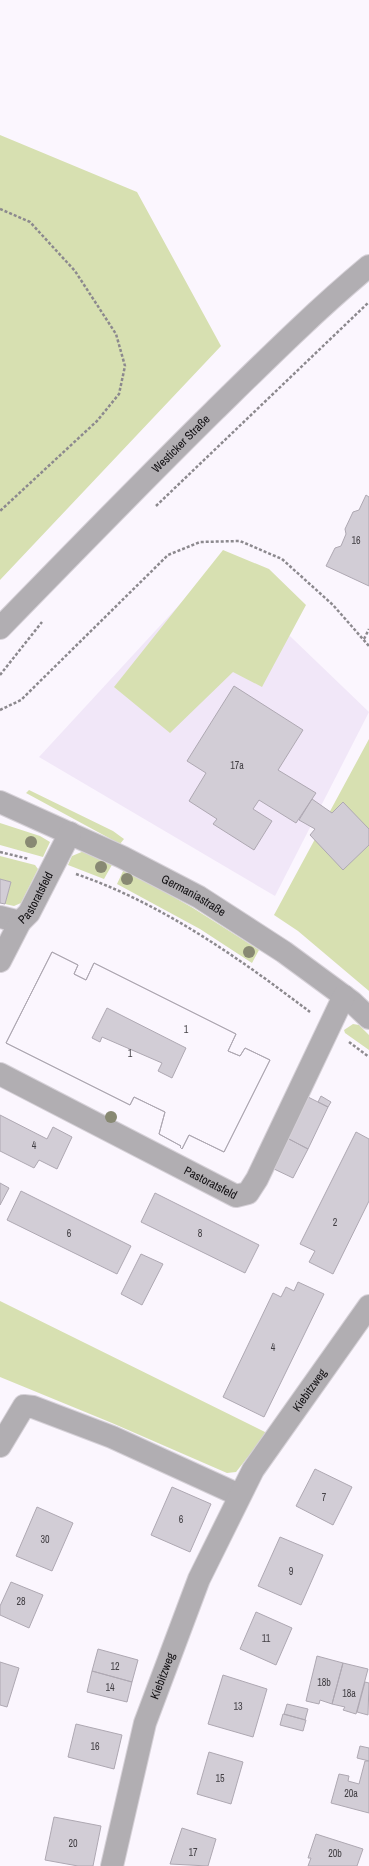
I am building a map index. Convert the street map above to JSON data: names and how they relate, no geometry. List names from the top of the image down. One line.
{"streets":{"street":["Westicker Straße","Germaniastraße","Pastoratsfeld","Kiebitzweg"]},"crossings":[["Germaniastraße","Pastoratsfeld"]],"house_numbers":["16","17a","1","1","4","2","6","8","4","7","6","30","9","28","11","12","18b","14","18a","13","16","15","20a","20","17","20b"]}
